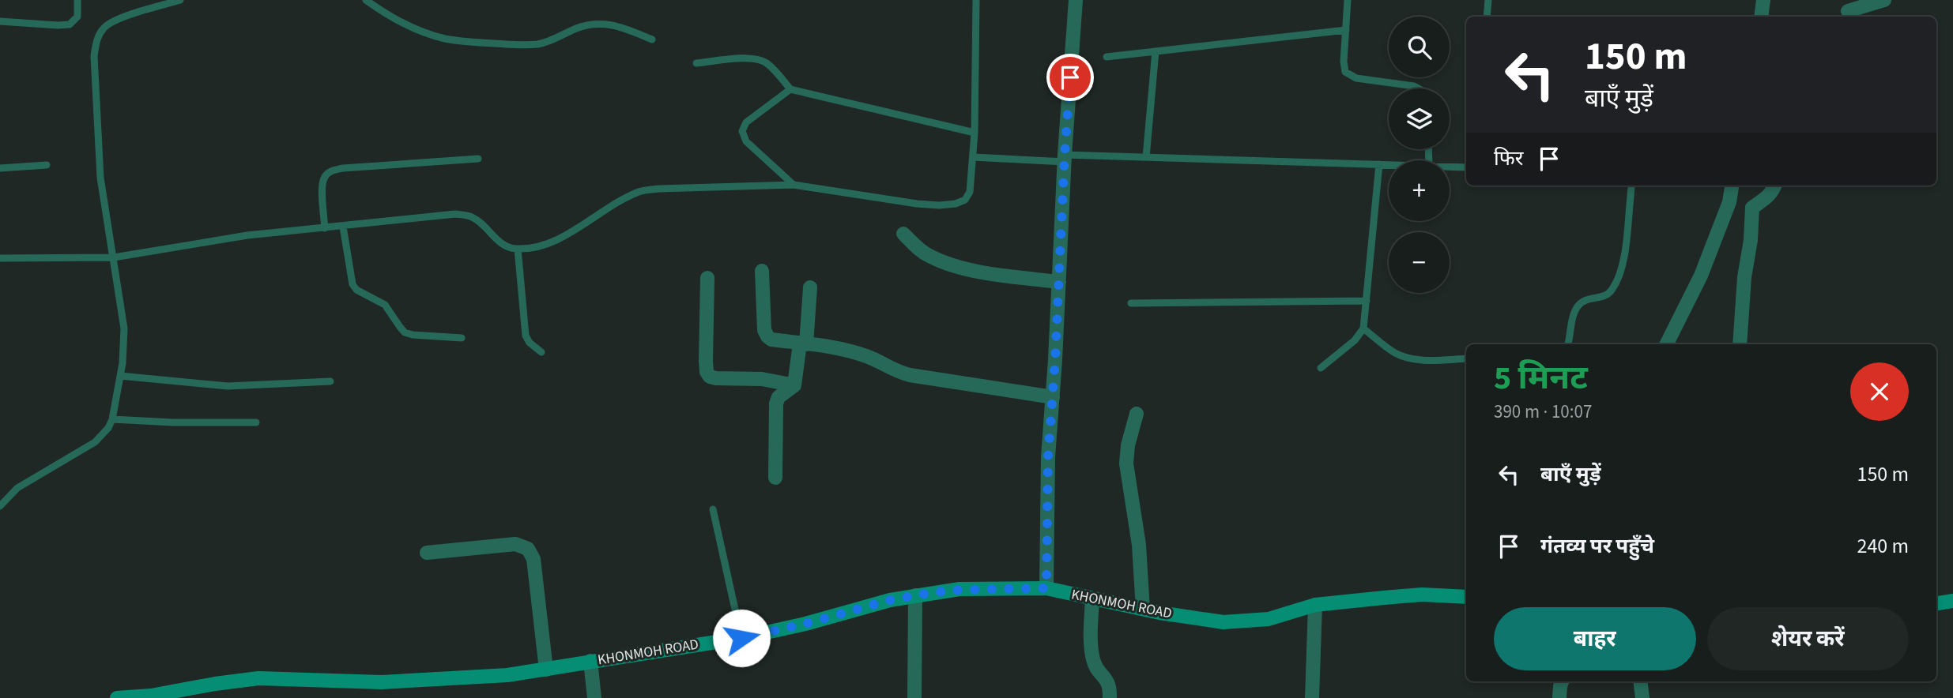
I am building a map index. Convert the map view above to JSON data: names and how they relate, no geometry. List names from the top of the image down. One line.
{"streets":{"main road":["KHONMOH ROAD"]},"page":{"map_buttons":["+","−"],"turn":["150 m","बाएँ मुड़ें"],"then":"फिर","heading":["5 मिनट","390 m · 10:07"],"list":[{"name":"बाएँ मुड़ें","value":"150 m"},{"name":"गंतव्य पर पहुँचे","value":"240 m"}],"buttons":["बाहर","शेयर करें"]}}
